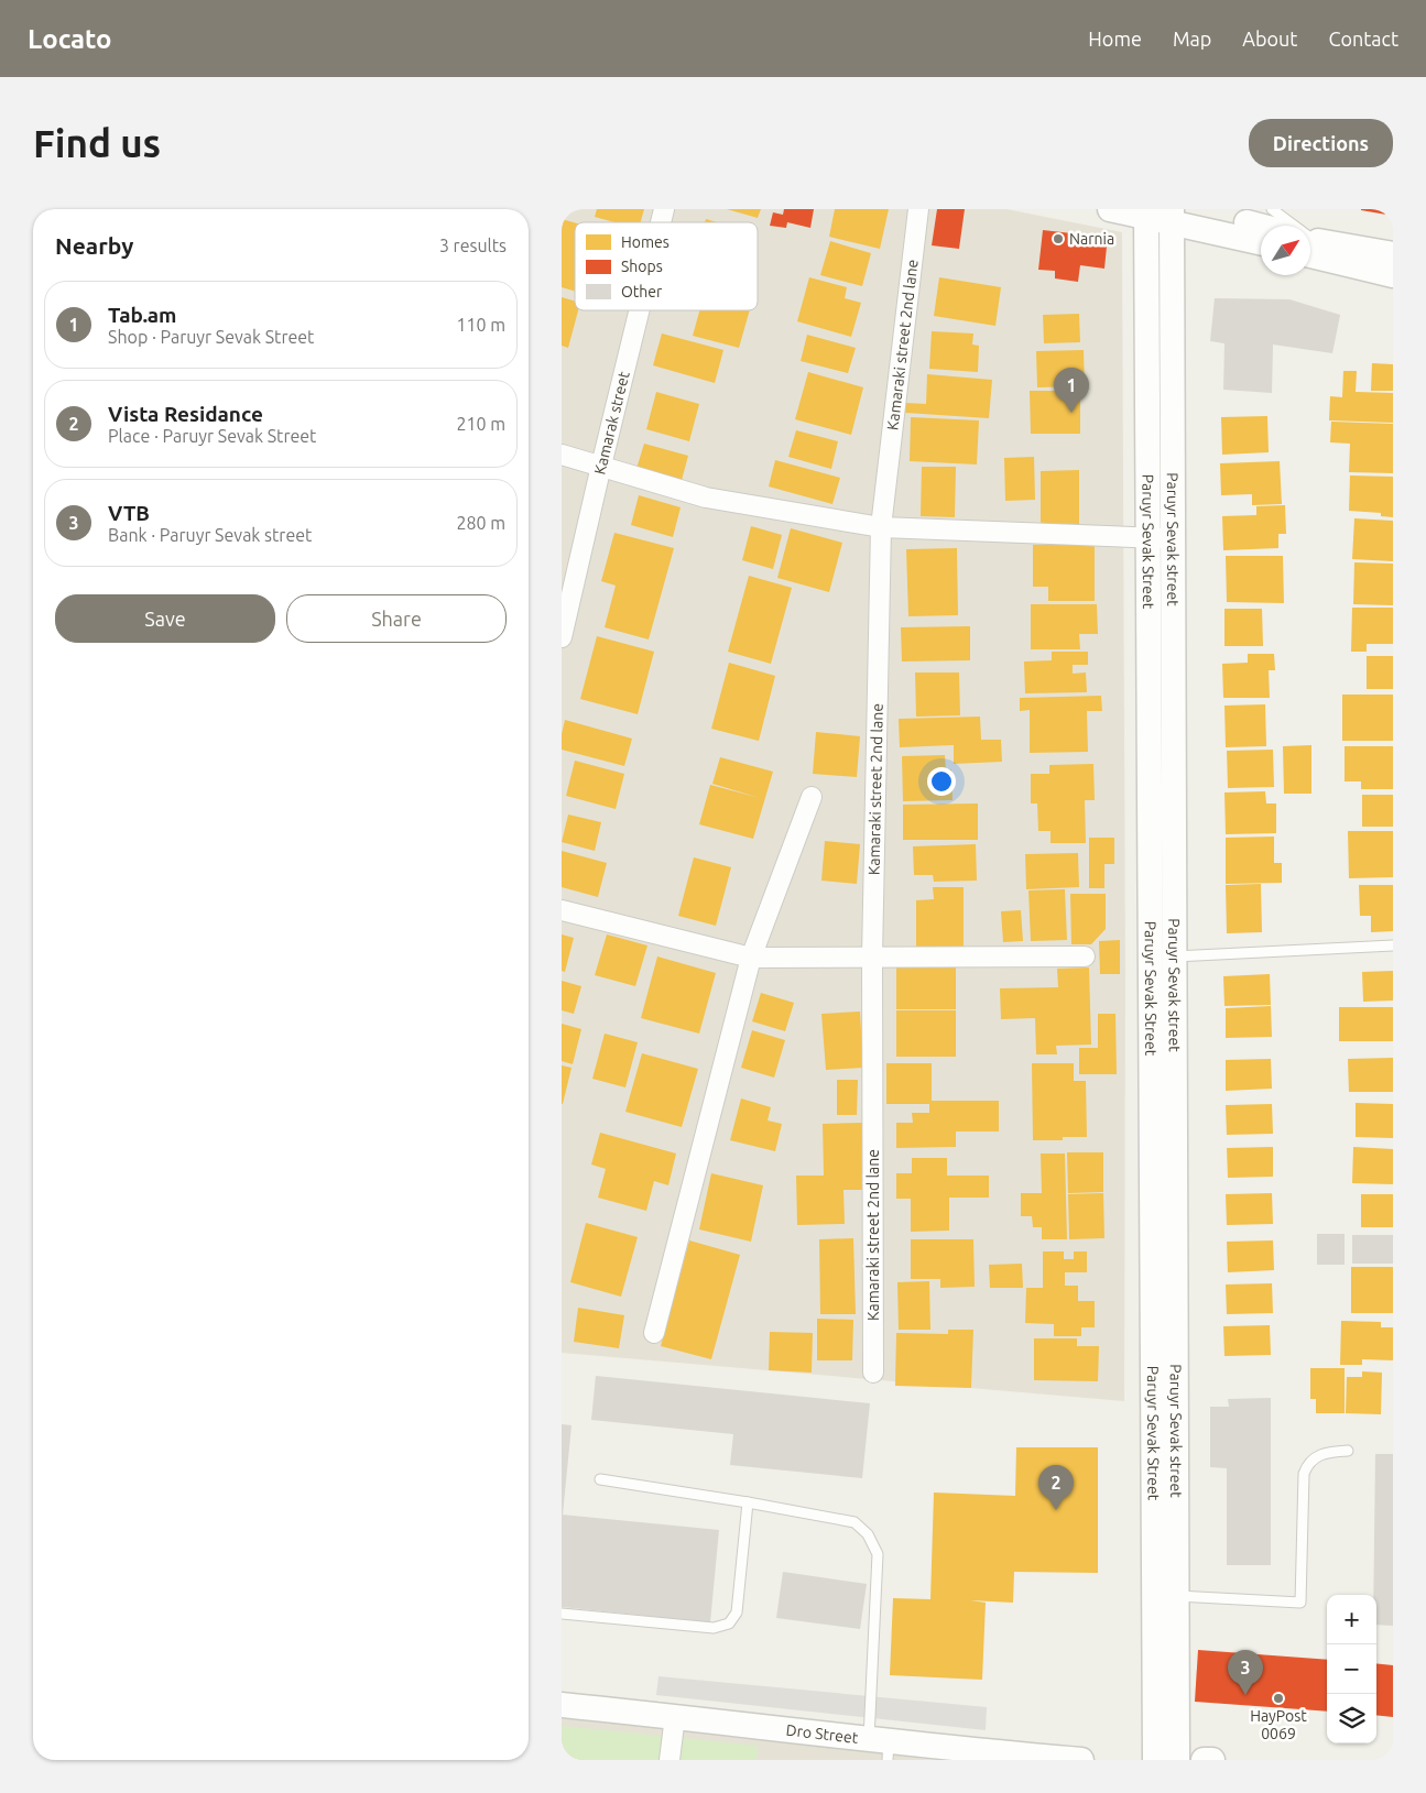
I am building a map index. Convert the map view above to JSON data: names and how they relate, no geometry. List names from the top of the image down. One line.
{"streets":{"street":["Kamaraki street 2nd lane","Kamarak street","Paruyr Sevak street","Paruyr Sevak Street","Dro Street"]},"crossings":[["Paruyr Sevak street","Paruyr Sevak Street"]],"places":["Narnia","HayPost 0069"],"legend":["Homes","Shops","Other"],"north":"top right","page":{"header":"Locato","nav":["Home","Map","About","Contact"],"buttons":["Directions",["Save","Share"]],"title":"Find us","heading":["Nearby","3 results"],"list":[{"mark":"1","name":"Tab.am","note":"Shop · Paruyr Sevak Street","value":"110 m"},{"mark":"2","name":"Vista Residance","note":"Place · Paruyr Sevak Street","value":"210 m"},{"mark":"3","name":"VTB","note":"Bank · Paruyr Sevak street","value":"280 m"}],"pins":["1","2","3"],"map_buttons":["+","−"]}}
